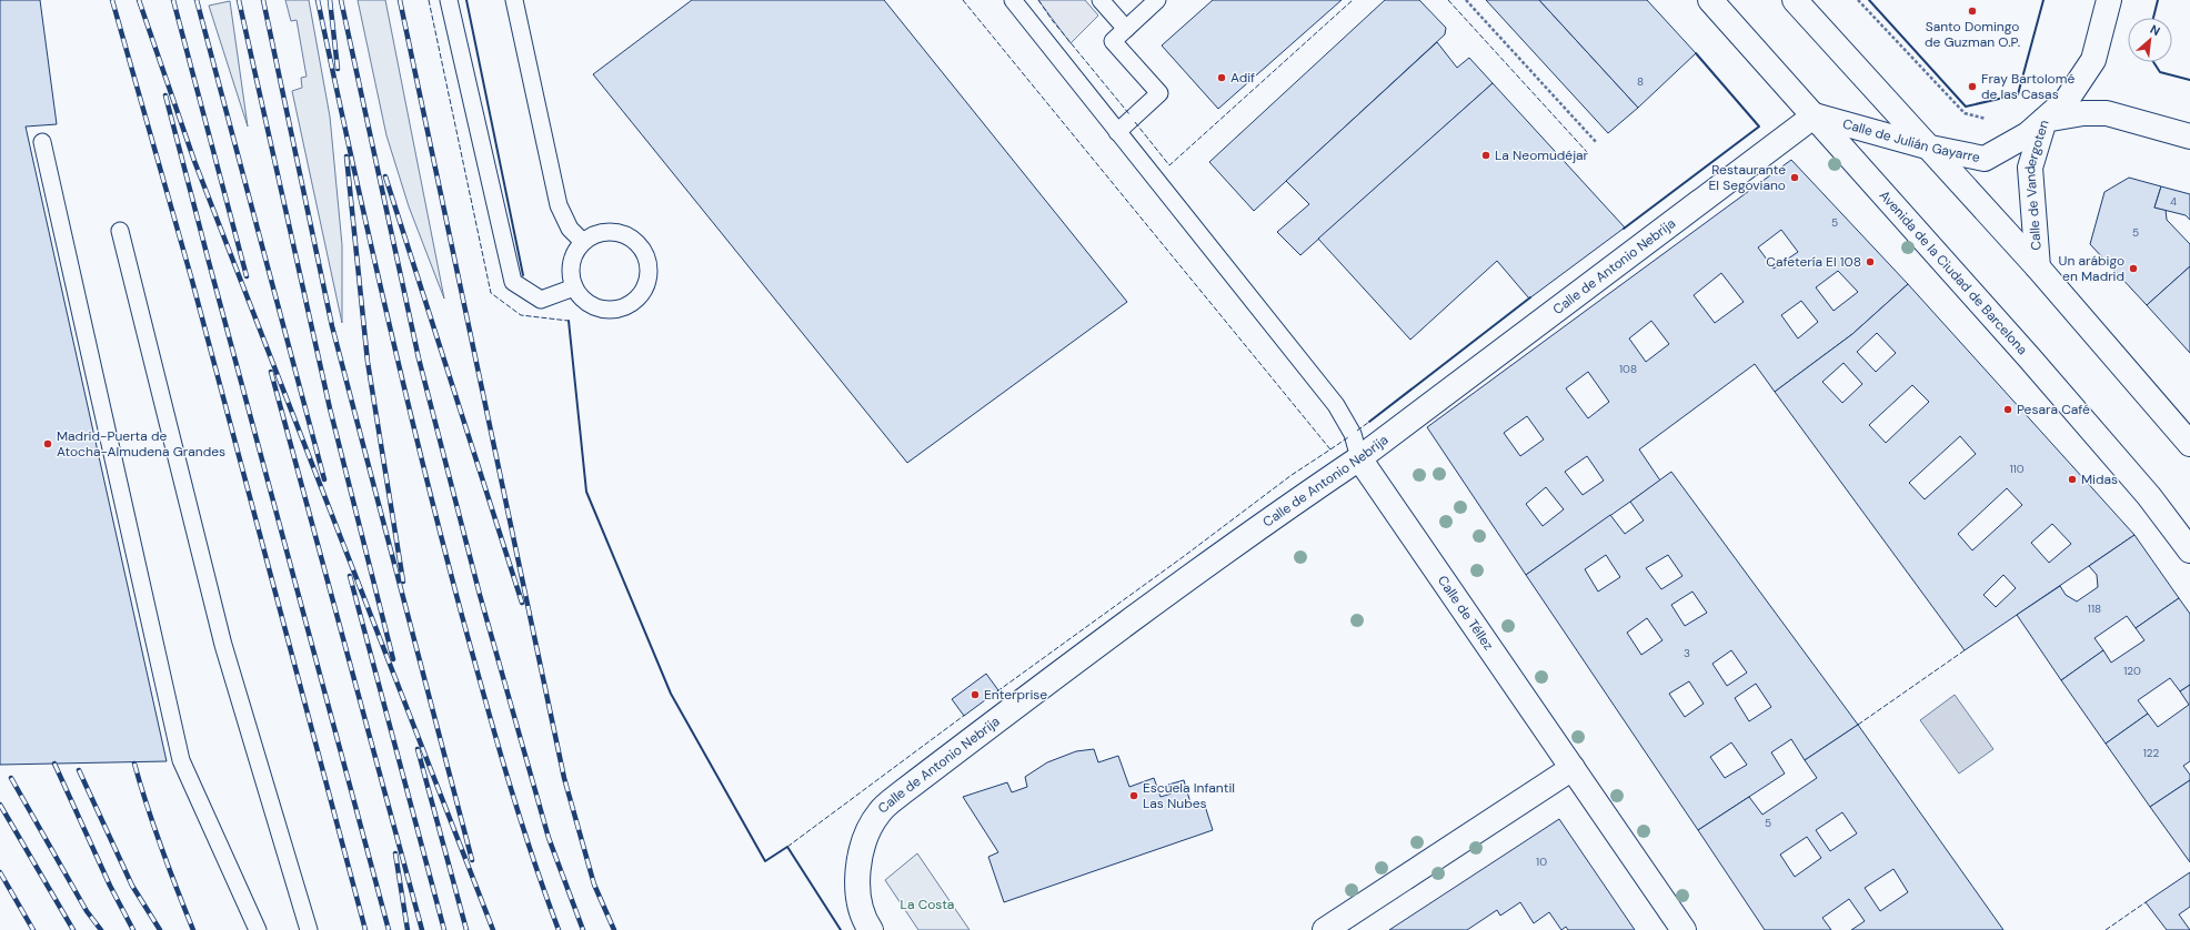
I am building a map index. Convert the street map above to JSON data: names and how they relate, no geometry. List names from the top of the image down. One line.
{"streets":{"street":["Calle de Julián Gayarre","Calle de Vandergoten","Calle de Antonio Nebrija","Avenida de la Ciudad de Barcelona","Calle de Téllez"]},"crossings":[["Calle de Julián Gayarre","Calle de Vandergoten"],["Calle de Julián Gayarre","Calle de Antonio Nebrija"],["Calle de Julián Gayarre","Avenida de la Ciudad de Barcelona"],["Calle de Antonio Nebrija","Avenida de la Ciudad de Barcelona"],["Calle de Antonio Nebrija","Calle de Téllez"]],"parks":["La Costa"],"places":["Santo Domingo de Guzman O.P.","Adif","Fray Bartolomé de las Casas","La Neomudéjar","Restaurante El Segoviano","Cafetería El 108","Un arábigo en Madrid","Pesara Café","Madrid-Puerta de Atocha-Almudena Grandes","Midas","Enterprise","Escuela Infantil Las Nubes"],"house_numbers":["8","4","5","5","108","110","118","3","120","122","5","10"],"north":"top right"}
